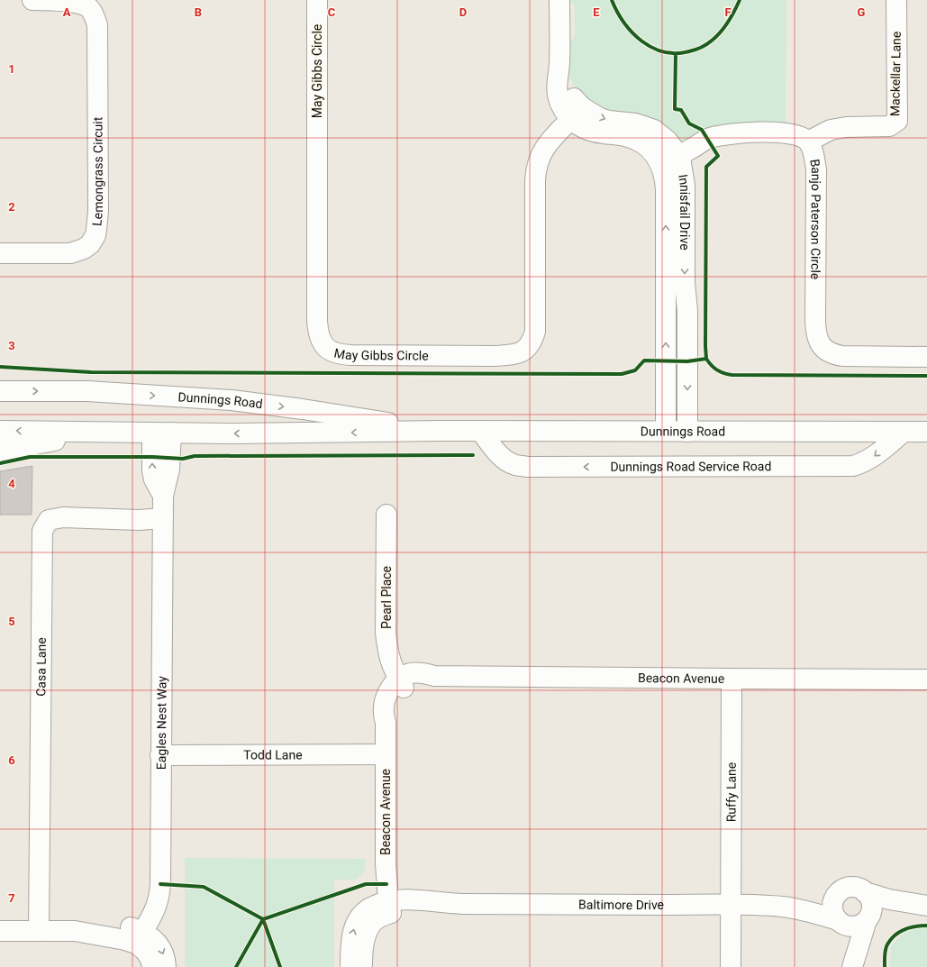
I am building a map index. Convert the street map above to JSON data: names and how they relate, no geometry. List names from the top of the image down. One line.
{"streets":{"street":["May Gibbs Circle","Mackellar Lane","Lemongrass Circuit","Innisfail Drive","Banjo Paterson Circle","Dunnings Road","Dunnings Road Service Road","Pearl Place","Casa Lane","Beacon Avenue","Eagles Nest Way","Todd Lane","Ruffy Lane","Baltimore Drive"]},"crossings":[["May Gibbs Circle","Innisfail Drive"],["Mackellar Lane","Banjo Paterson Circle"],["Innisfail Drive","Banjo Paterson Circle"],["Innisfail Drive","Dunnings Road"],["Dunnings Road","Dunnings Road Service Road"],["Dunnings Road","Eagles Nest Way"],["Pearl Place","Beacon Avenue"],["Casa Lane","Eagles Nest Way"],["Beacon Avenue","Todd Lane"],["Beacon Avenue","Ruffy Lane"],["Beacon Avenue","Baltimore Drive"],["Eagles Nest Way","Todd Lane"],["Ruffy Lane","Baltimore Drive"]],"one_way":["Dunnings Road Service Road"],"grid":{"columns":["A","B","C","D","E","F","G"],"rows":["1","2","3","4","5","6","7"]}}
